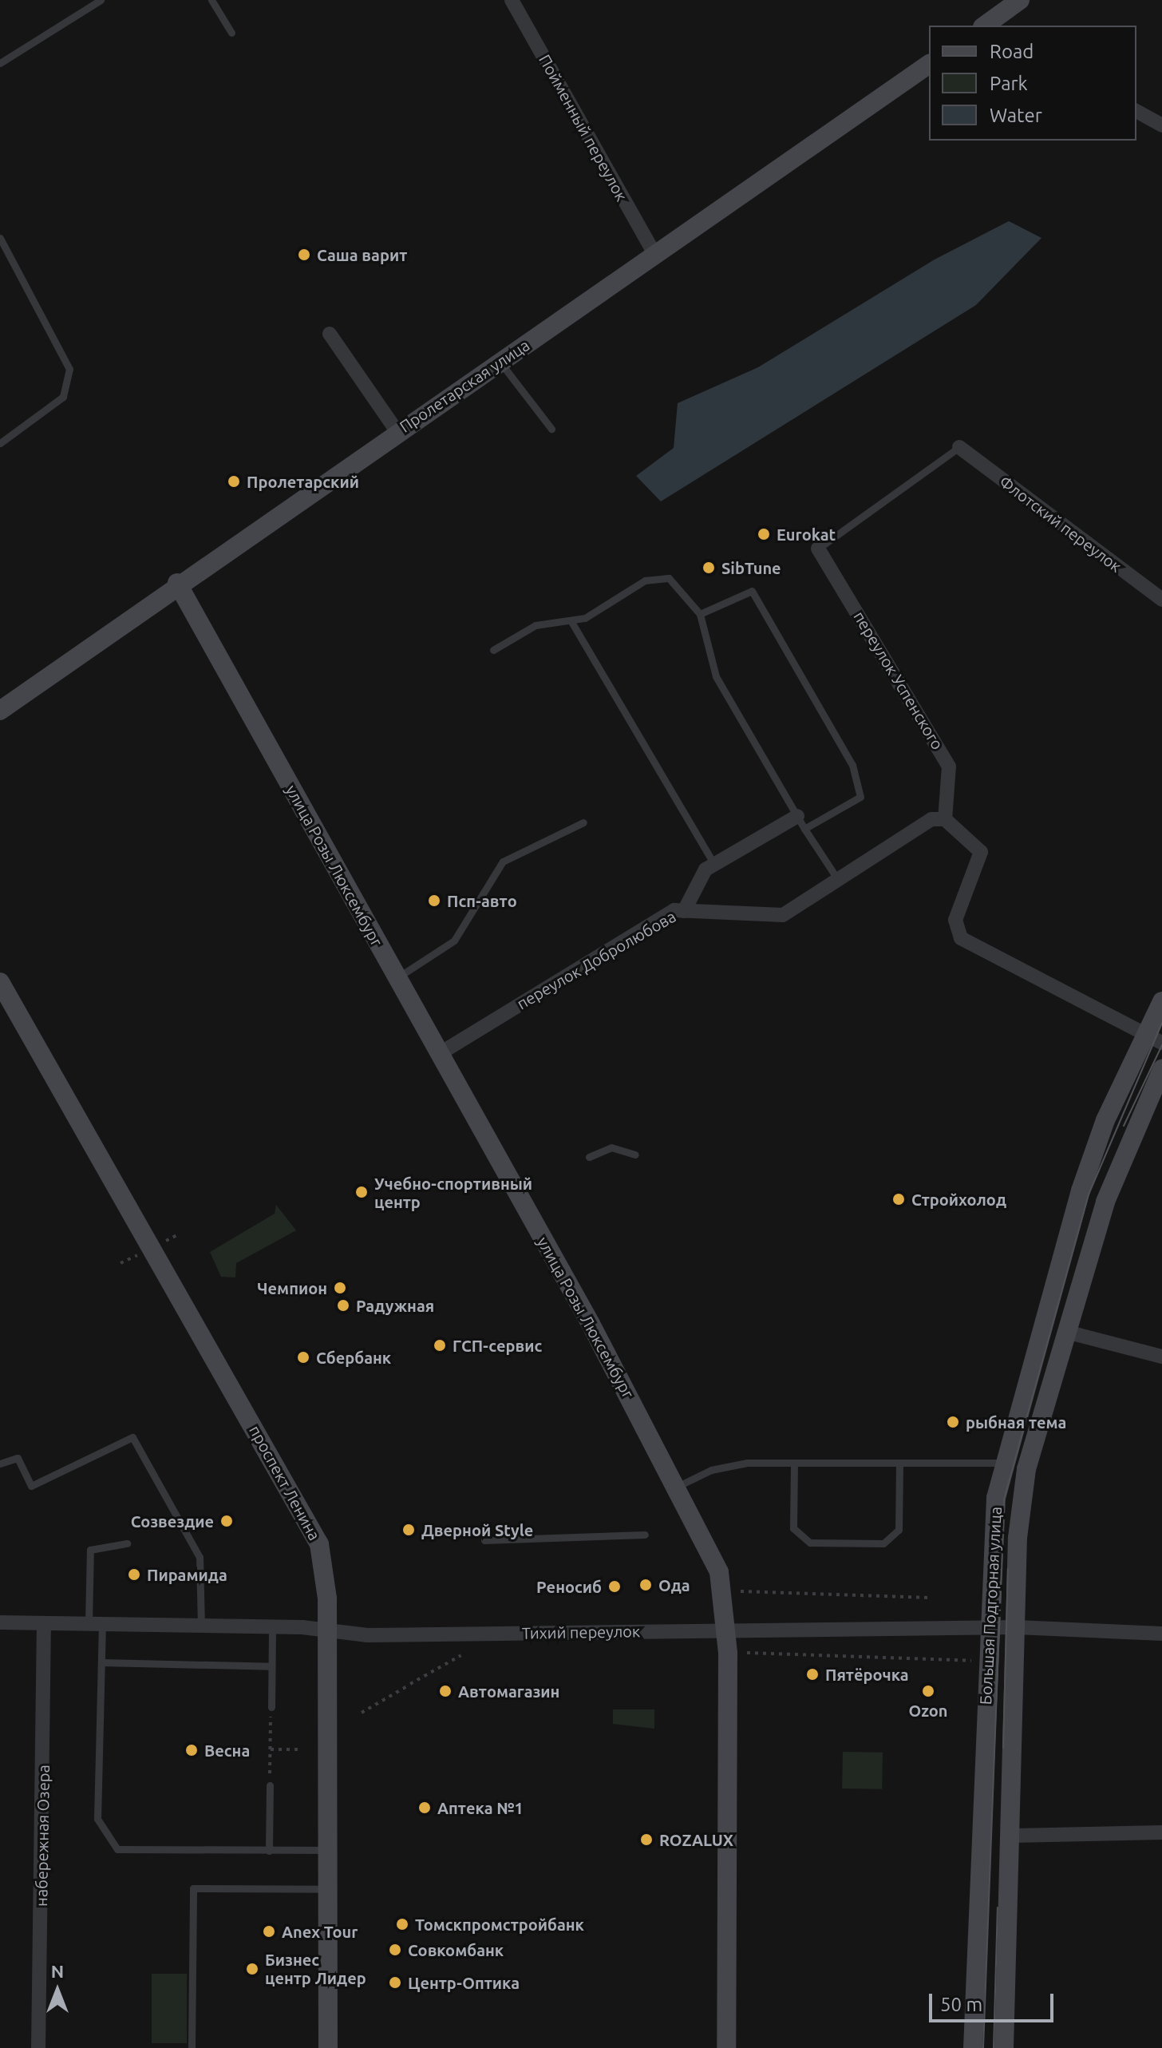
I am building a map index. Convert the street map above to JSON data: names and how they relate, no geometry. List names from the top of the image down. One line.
{"streets":{"main road":["Пролетарская улица","улица Розы Люксембург","проспект Ленина","Большая Подгорная улица"],"street":["Пойменный переулок","Флотский переулок","переулок Успенского","переулок Добролюбова","Тихий переулок","набережная Озера"]},"crossings":[["Пойменный переулок","Пролетарская улица"],["Пролетарская улица","улица Розы Люксембург"],["переулок Успенского","переулок Добролюбова"],["улица Розы Люксембург","переулок Добролюбова"],["улица Розы Люксембург","Тихий переулок"],["проспект Ленина","Тихий переулок"],["Большая Подгорная улица","Тихий переулок"],["Тихий переулок","набережная Озера"]],"places":["Саша варит","Пролетарский","Eurokat","SibTune","Псп-авто","Учебно-спортивный центр","Стройхолод","Чемпион","Радужная","ГСП-сервис","Сбербанк","рыбная тема","Созвездие","Дверной Style","Пирамида","Ода","Реносиб","Пятёрочка","Автомагазин","Ozon","Весна","Аптека №1","ROZALUX","Томскпромстройбанк","Anex Tour","Совкомбанк","Бизнес центр Лидер","Центр-Оптика"],"legend":["Road","Park","Water"],"scale_bar":"50 m","north":"top"}
